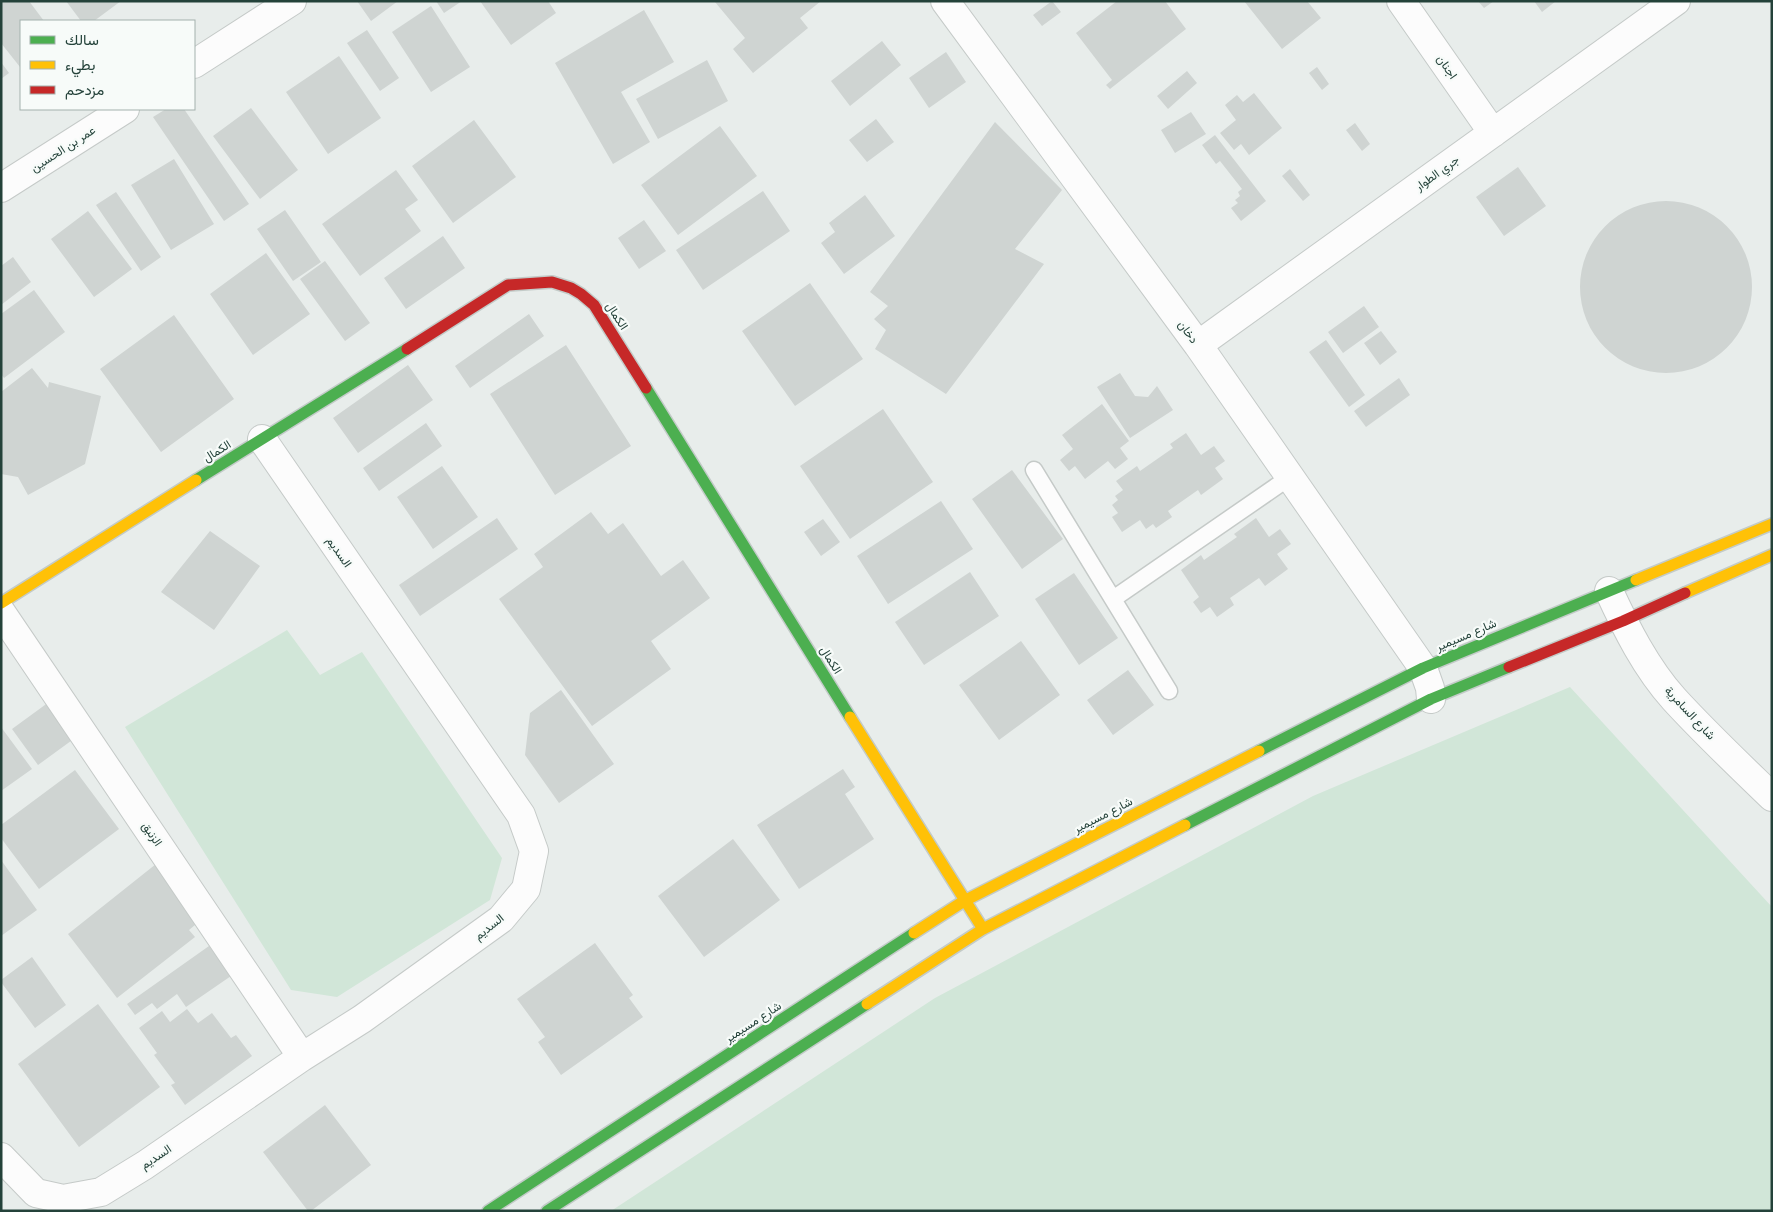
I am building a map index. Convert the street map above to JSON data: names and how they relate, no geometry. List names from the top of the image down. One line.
{"streets":{"street":["اجنان","عمر بن الحسين","جري الطوار","الكمال","دخان","السديم","شارع مسيمير","شارع السامرية","الزنبق"]},"crossings":[["اجنان","جري الطوار"],["جري الطوار","دخان"],["الكمال","السديم"],["الكمال","شارع مسيمير"],["دخان","شارع مسيمير"],["السديم","الزنبق"],["شارع مسيمير","شارع السامرية"]],"legend":["سالك","بطيء","مزدحم"]}
